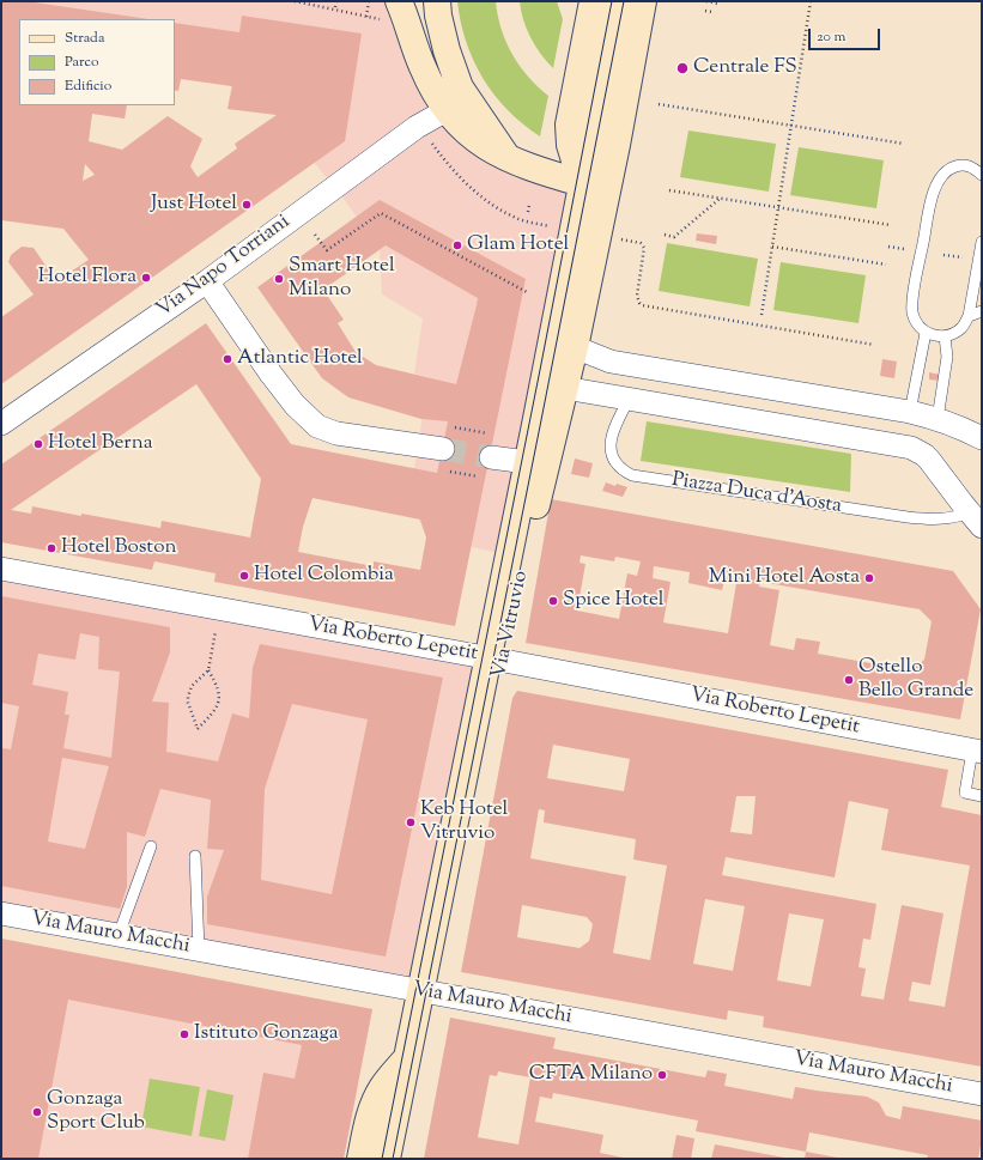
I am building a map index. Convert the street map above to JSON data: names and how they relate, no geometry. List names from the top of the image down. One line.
{"streets":{"street":["Via Napo Torriani","Piazza Duca d'Aosta","Via Vitruvio","Via Roberto Lepetit","Via Mauro Macchi"]},"crossings":[["Via Vitruvio","Via Roberto Lepetit"],["Via Vitruvio","Via Mauro Macchi"]],"places":["Centrale FS","Just Hotel","Glam Hotel","Hotel Flora","Smart Hotel Milano","Atlantic Hotel","Hotel Berna","Hotel Boston","Hotel Colombia","Mini Hotel Aosta","Spice Hotel","Ostello Bello Grande","Keb Hotel Vitruvio","Istituto Gonzaga","CFTA Milano","Gonzaga Sport Club"],"legend":["Strada","Parco","Edificio"],"scale_bar":"20 m"}
